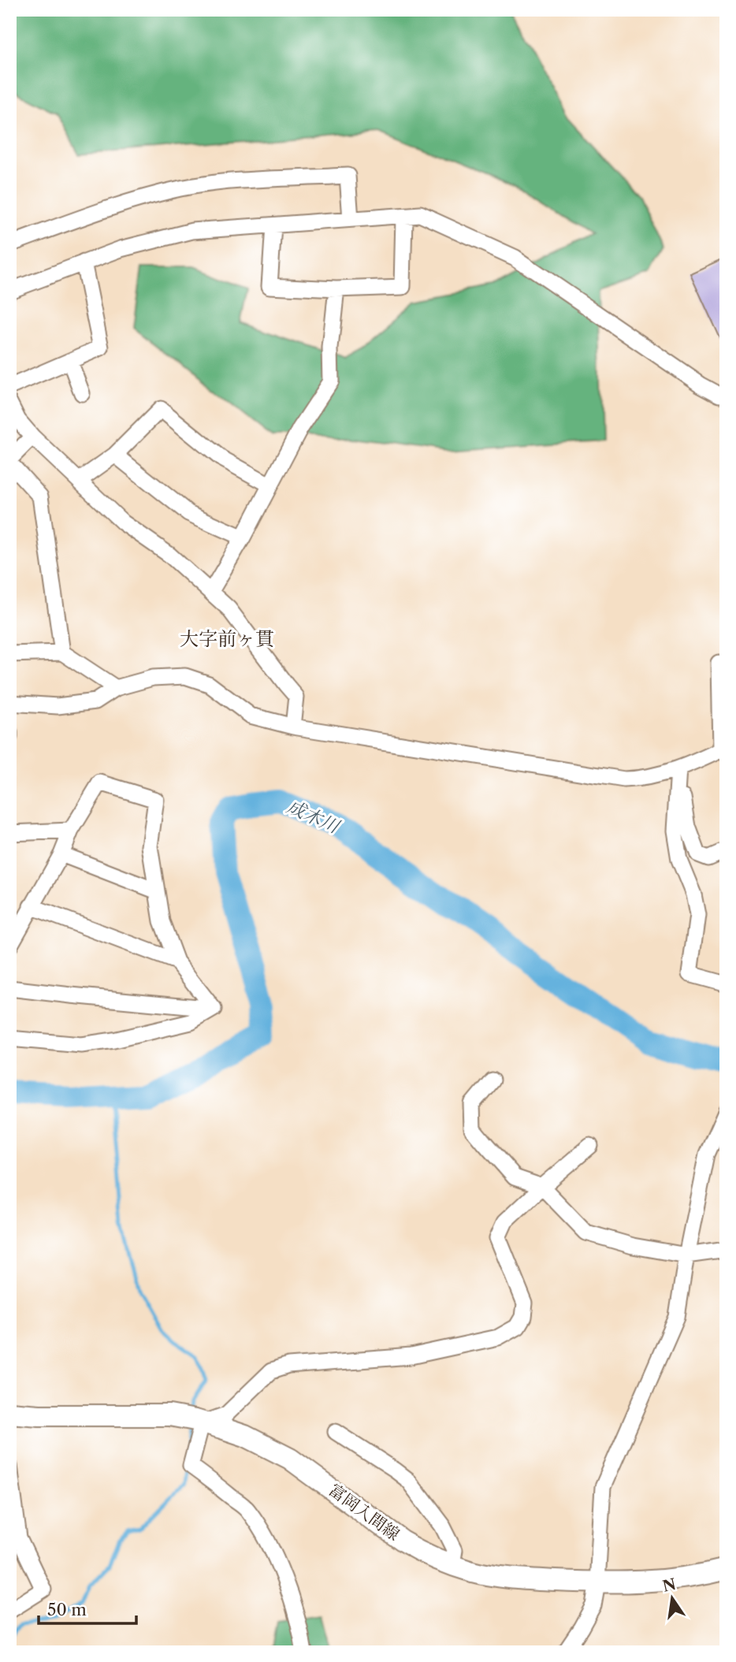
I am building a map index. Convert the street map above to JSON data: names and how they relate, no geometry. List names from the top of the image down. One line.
{"streets":{"main road":["富岡入間線"]},"districts":["大字前ヶ貫"],"water":["成木川"],"scale_bar":"50 m","north":"top"}
